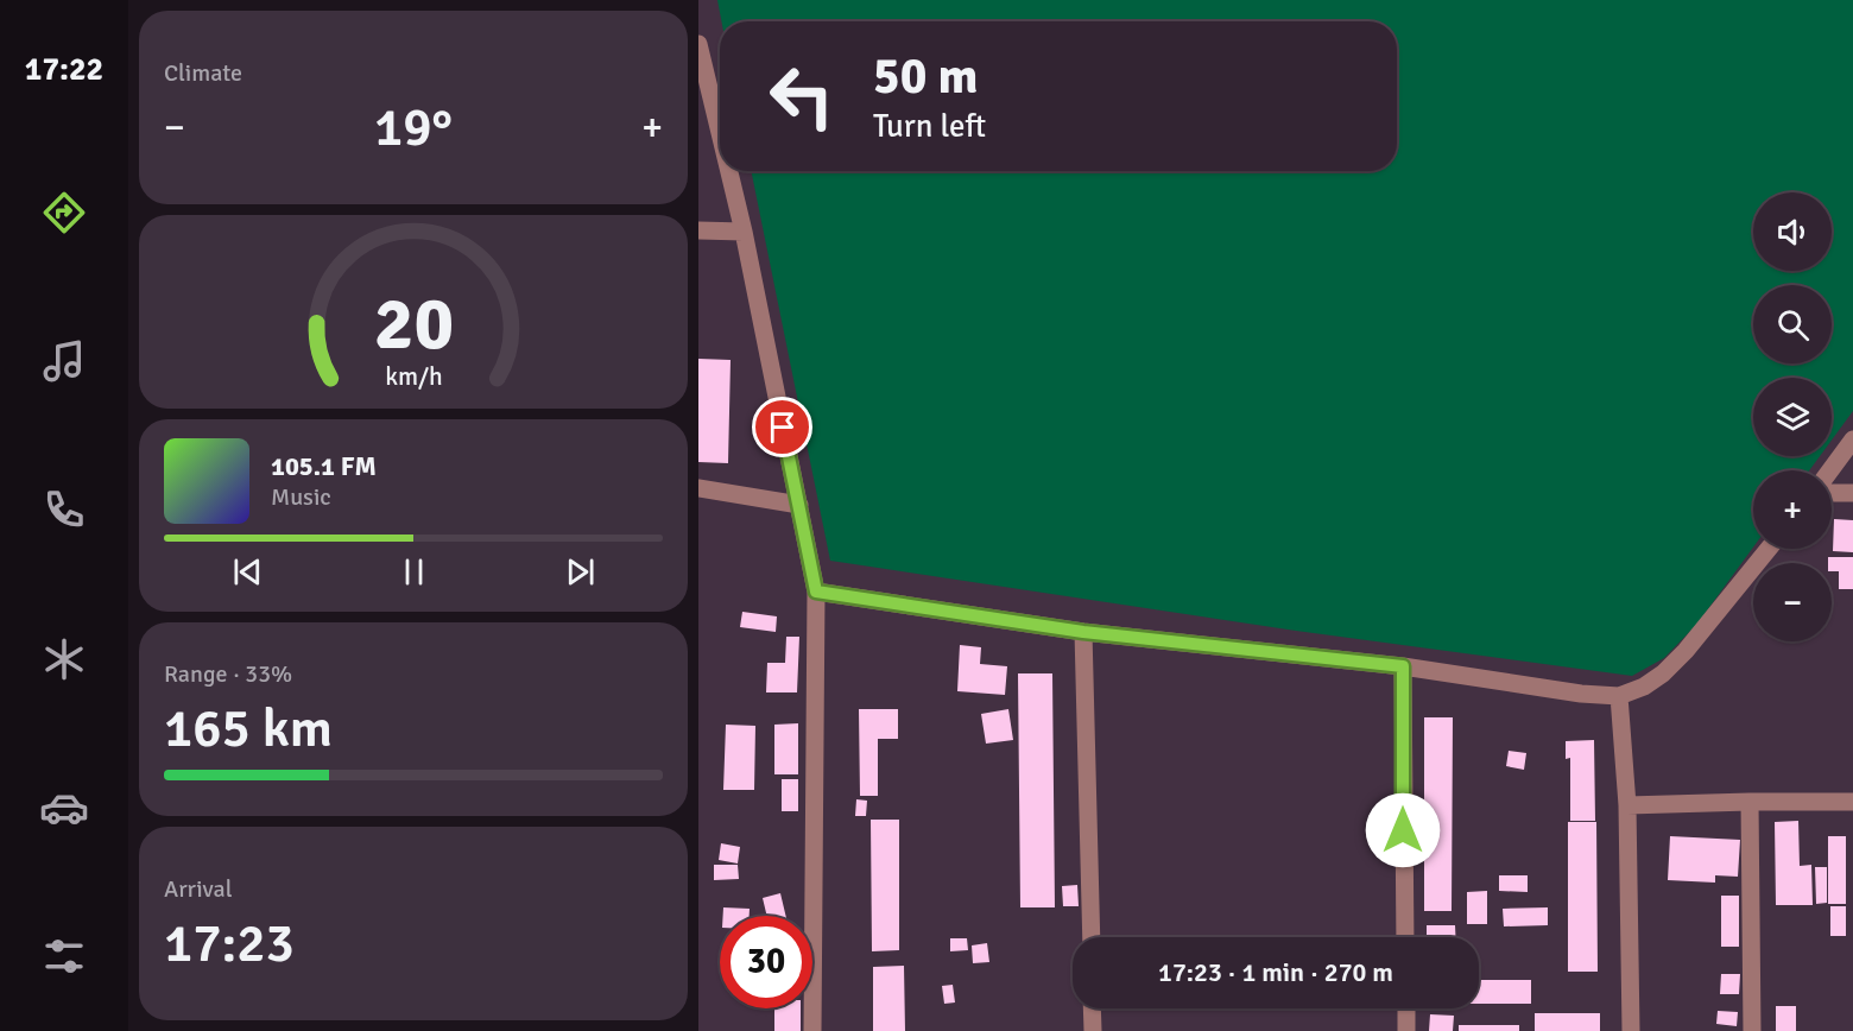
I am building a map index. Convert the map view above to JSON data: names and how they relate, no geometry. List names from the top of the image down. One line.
{"page":{"tabs":"17:22","tile":["Climate",["Range · 33%","165 km"],["Arrival","17:23"]],"turn":["50 m","Turn left"],"heat":["−","19°","+"],"map_buttons":["+","−"],"song":["105.1 FM","Music"],"limit":"30","trip":"17:23 · 1 min · 270 m","gauge":["20","km/h"]}}
